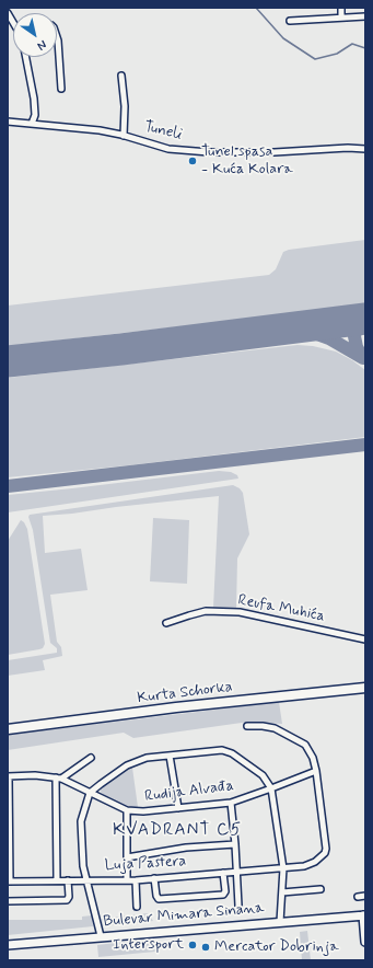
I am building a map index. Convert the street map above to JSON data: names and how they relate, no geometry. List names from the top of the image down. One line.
{"streets":{"main road":["Kurta Schorka"],"street":["Tuneli","Reufa Muhića","Rudija Alvađa","Luja Pastera","Bulevar Mimara Sinana"]},"crossings":[["Rudija Alvađa","Luja Pastera"]],"districts":["KVADRANT C5"],"places":["Tunel spasa - Kuća Kolara","Intersport","Mercator Dobrinja"],"north":"bottom right"}
